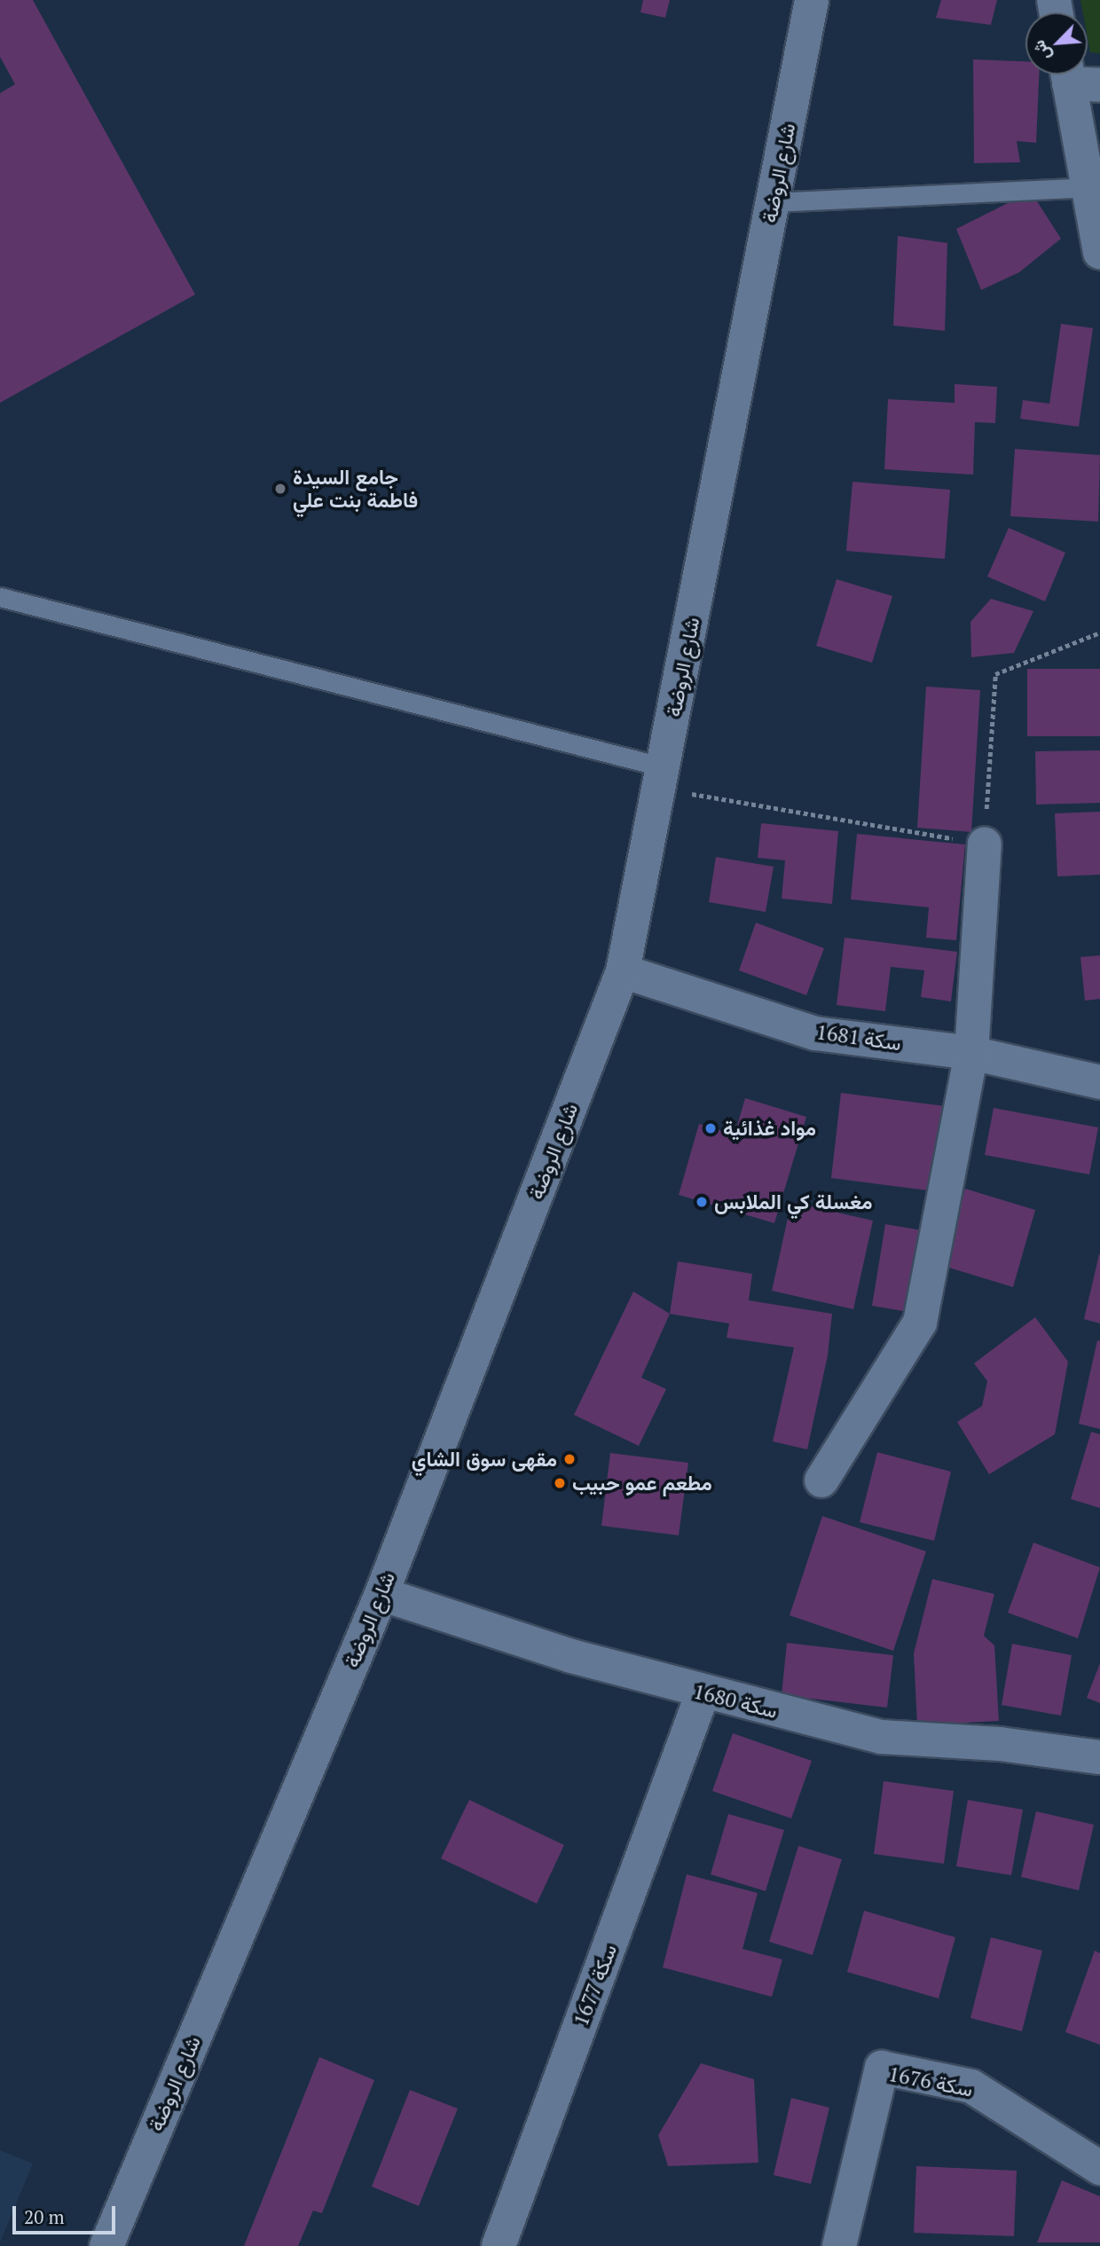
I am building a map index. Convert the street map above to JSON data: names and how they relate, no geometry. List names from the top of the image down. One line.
{"streets":{"street":["شارع الروضة","سكة 1681","سكة 1680","سكة 1677","سكة 1676"]},"crossings":[["شارع الروضة","سكة 1681"],["شارع الروضة","سكة 1680"],["سكة 1680","سكة 1677"]],"places":["جامع السيدة فاطمة بنت علي","مواد غذائية","مغسلة كي الملابس","مقهى سوق الشاي","مطعم عمو حبيب"],"scale_bar":"20 m","north":"bottom left"}
